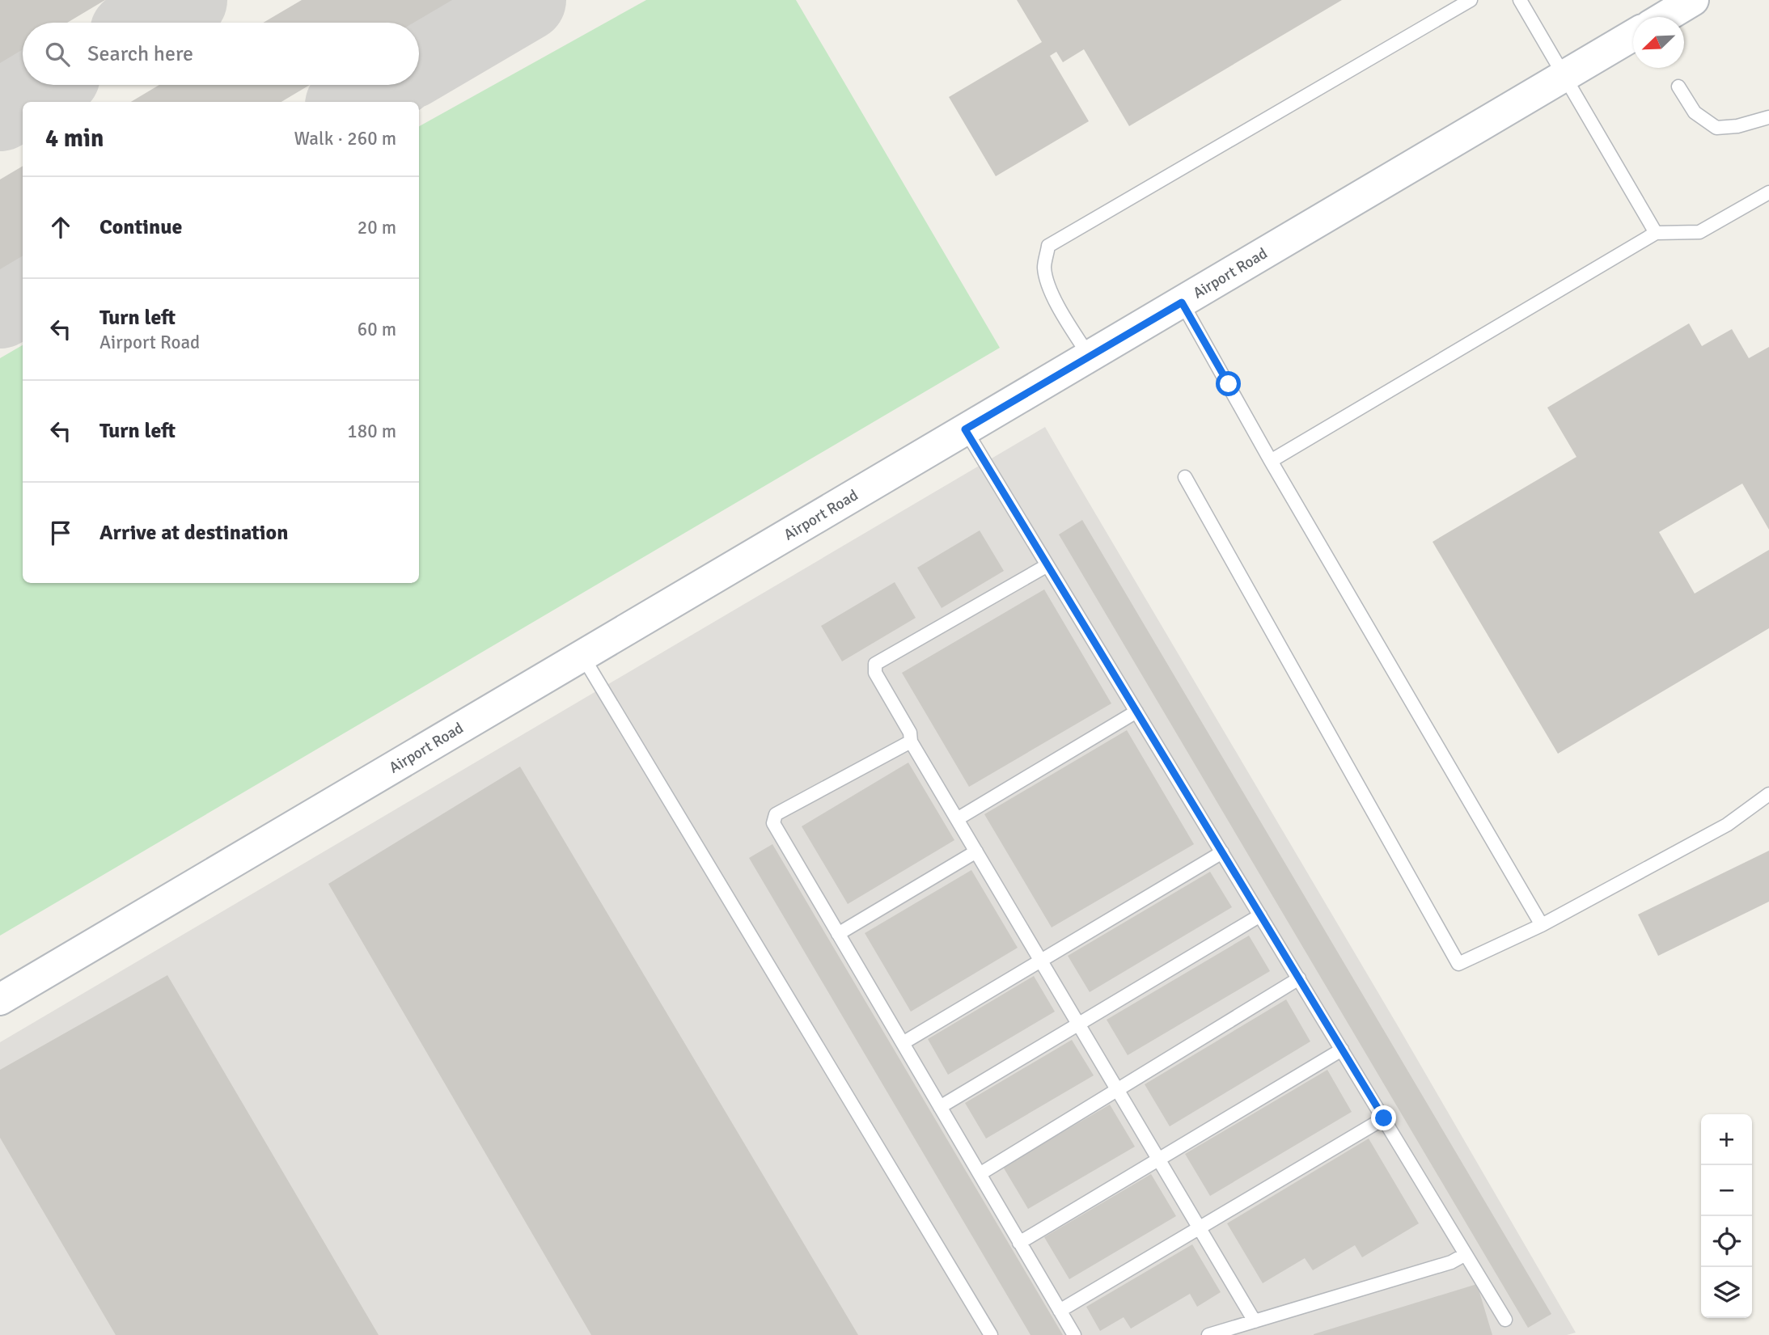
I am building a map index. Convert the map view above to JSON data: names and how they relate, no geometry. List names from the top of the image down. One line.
{"streets":{"street":["Airport Road"]},"north":"bottom left","page":{"search":"Search here","heading":["4 min","Walk · 260 m"],"list":[["Continue","20 m"],["Turn left","Airport Road","60 m"],["Turn left","180 m"],"Arrive at destination"],"map_buttons":["+","−"]}}
